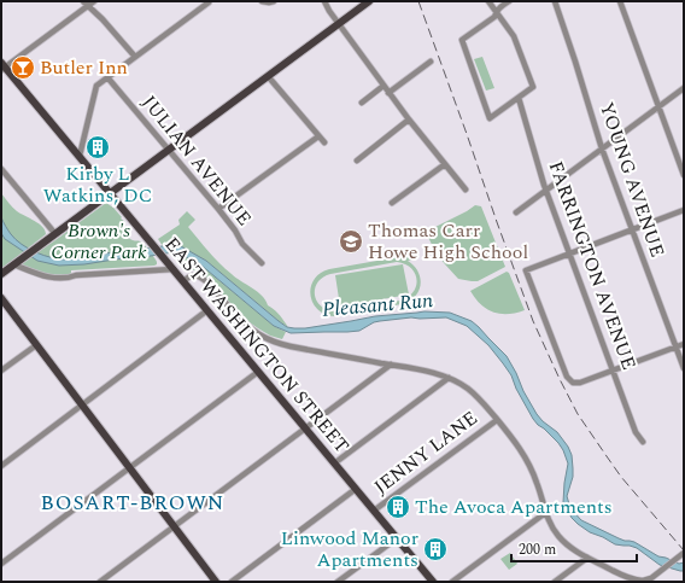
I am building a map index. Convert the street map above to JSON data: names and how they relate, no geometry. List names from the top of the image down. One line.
{"streets":{"main road":["EAST WASHINGTON STREET"],"street":["JULIAN AVENUE","YOUNG AVENUE","FARRINGTON AVENUE","JENNY LANE"]},"crossings":[["EAST WASHINGTON STREET","JENNY LANE"]],"districts":["BOSART-BROWN"],"water":["Pleasant Run"],"parks":["Brown's Corner Park"],"places":{"bar":["Butler Inn"],"building":["Kirby L Watkins, DC","The Avoca Apartments","Linwood Manor Apartments"],"school or university":["Thomas Carr Howe High School"]},"scale_bar":"200 m"}
